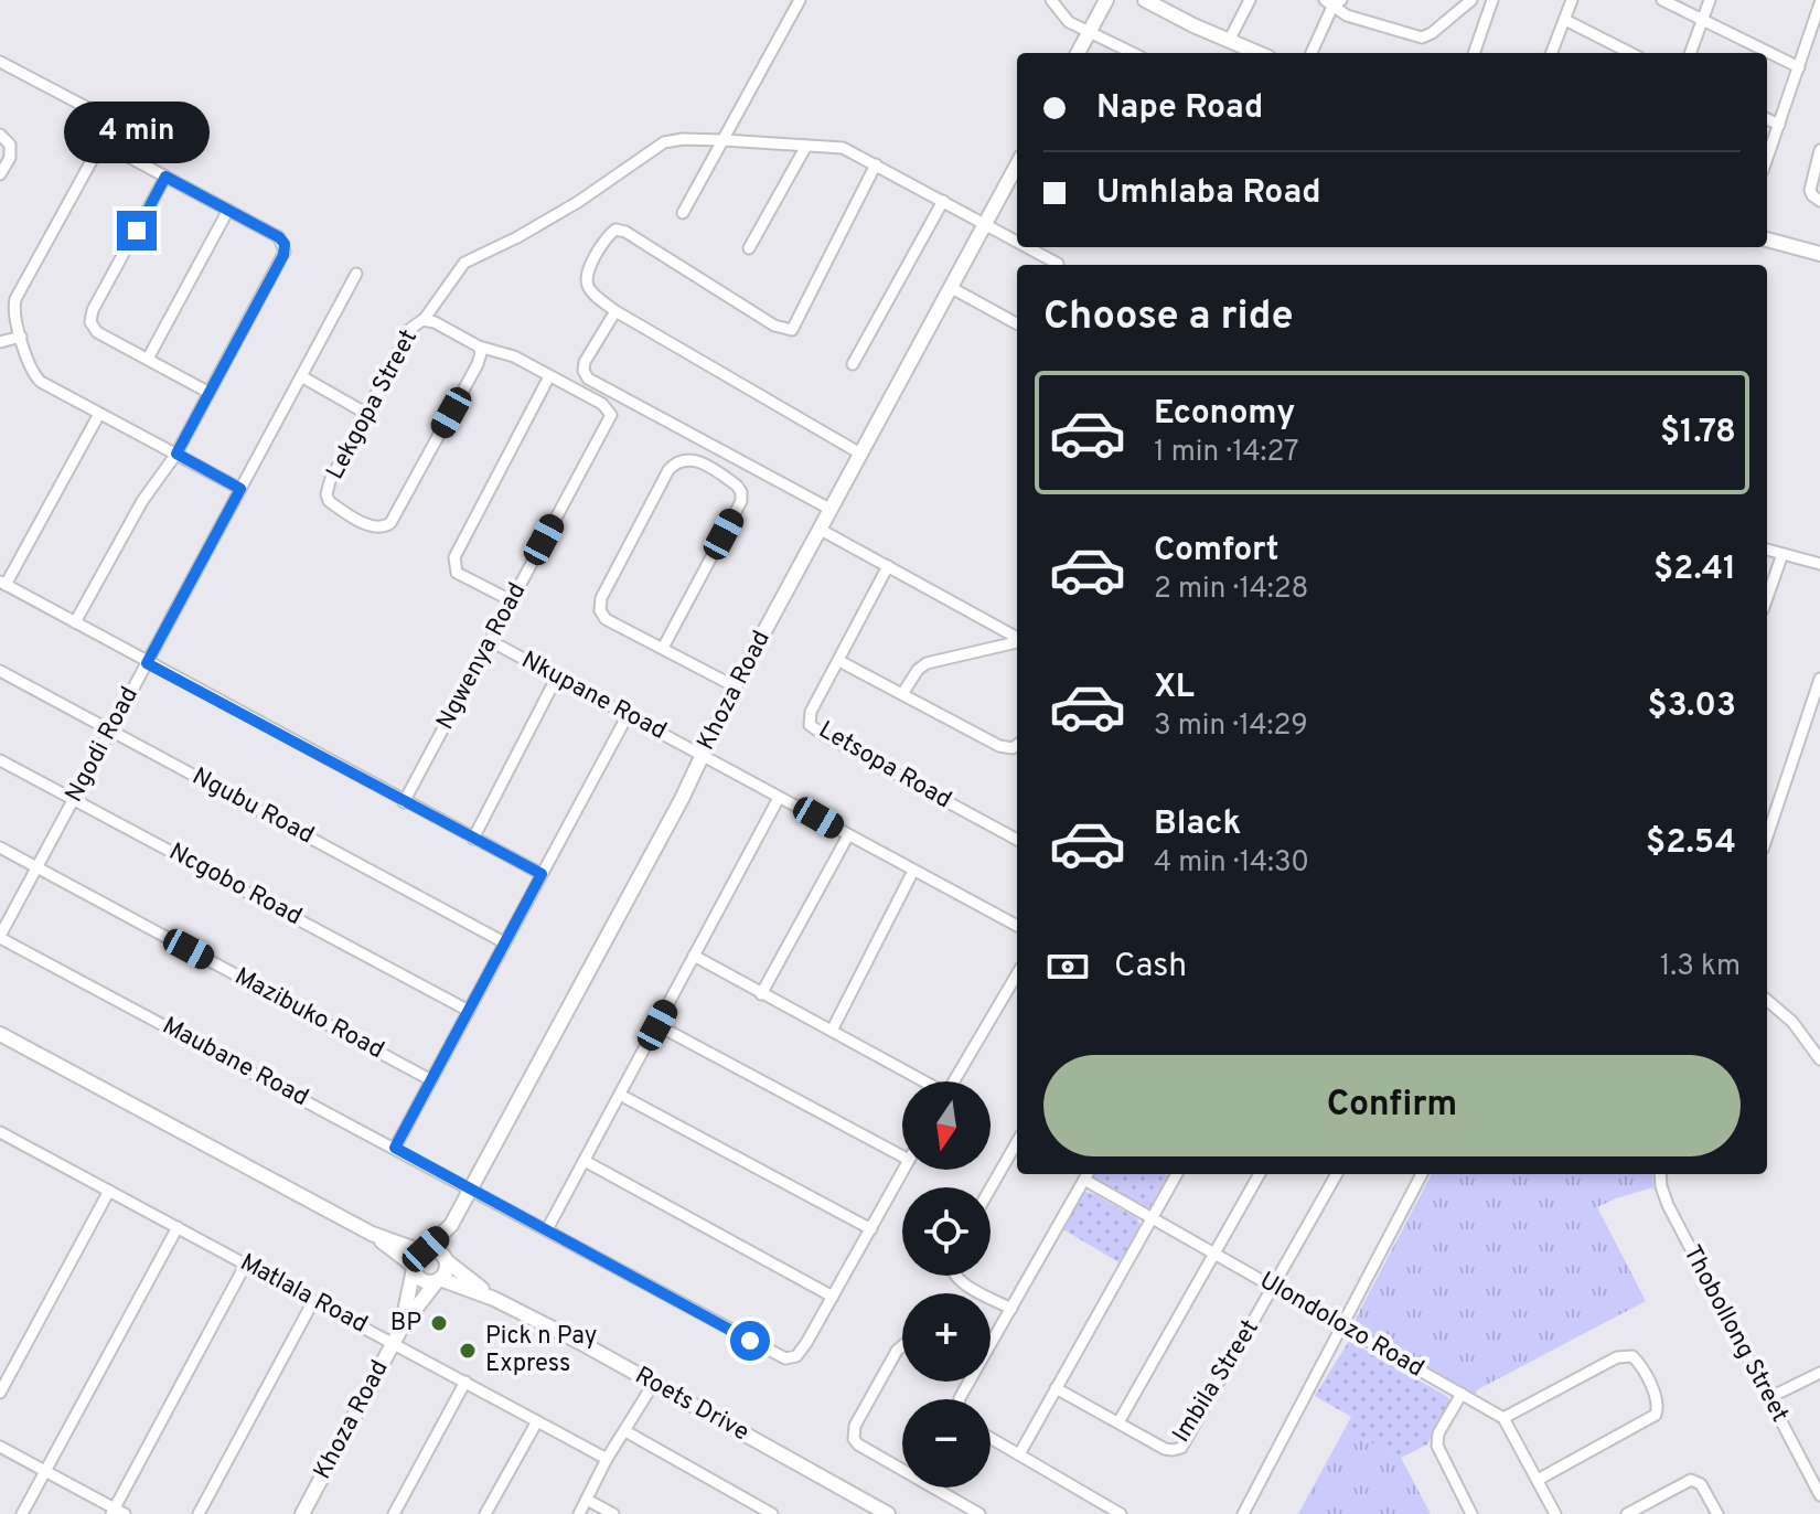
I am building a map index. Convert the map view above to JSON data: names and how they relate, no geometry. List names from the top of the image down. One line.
{"streets":{"street":["Lekgopa Street","Ngwenya Road","Khoza Road","Nkupane Road","Ngodi Road","Letsopa Road","Ngubu Road","Ncgobo Road","Mazibuko Road","Maubane Road","Matlala Road","Ulondolozo Road","Thobollong Street","Imbila Street","Roets Drive"]},"crossings":[["Lekgopa Street","Ngwenya Road"],["Ngwenya Road","Nkupane Road"],["Khoza Road","Nkupane Road"],["Khoza Road","Maubane Road"],["Khoza Road","Matlala Road"],["Khoza Road","Roets Drive"],["Ngodi Road","Ngubu Road"],["Ngodi Road","Ncgobo Road"],["Ngodi Road","Mazibuko Road"],["Ngodi Road","Maubane Road"],["Ulondolozo Road","Imbila Street"]],"places":["BP","Pick n Pay Express"],"north":"bottom","page":{"banner":["Nape Road","Umhlaba Road"],"bubble":"4 min","heading":"Choose a ride","list":[{"name":"Economy","note":"1 min · 14:27","value":"$1.78"},{"name":"Comfort","note":"2 min · 14:28","value":"$2.41"},{"name":"XL","note":"3 min · 14:29","value":"$3.03"},{"name":"Black","note":"4 min · 14:30","value":"$2.54"}],"pay":["Cash","1.3 km"],"buttons":"Confirm","map_buttons":["+","−"]}}
